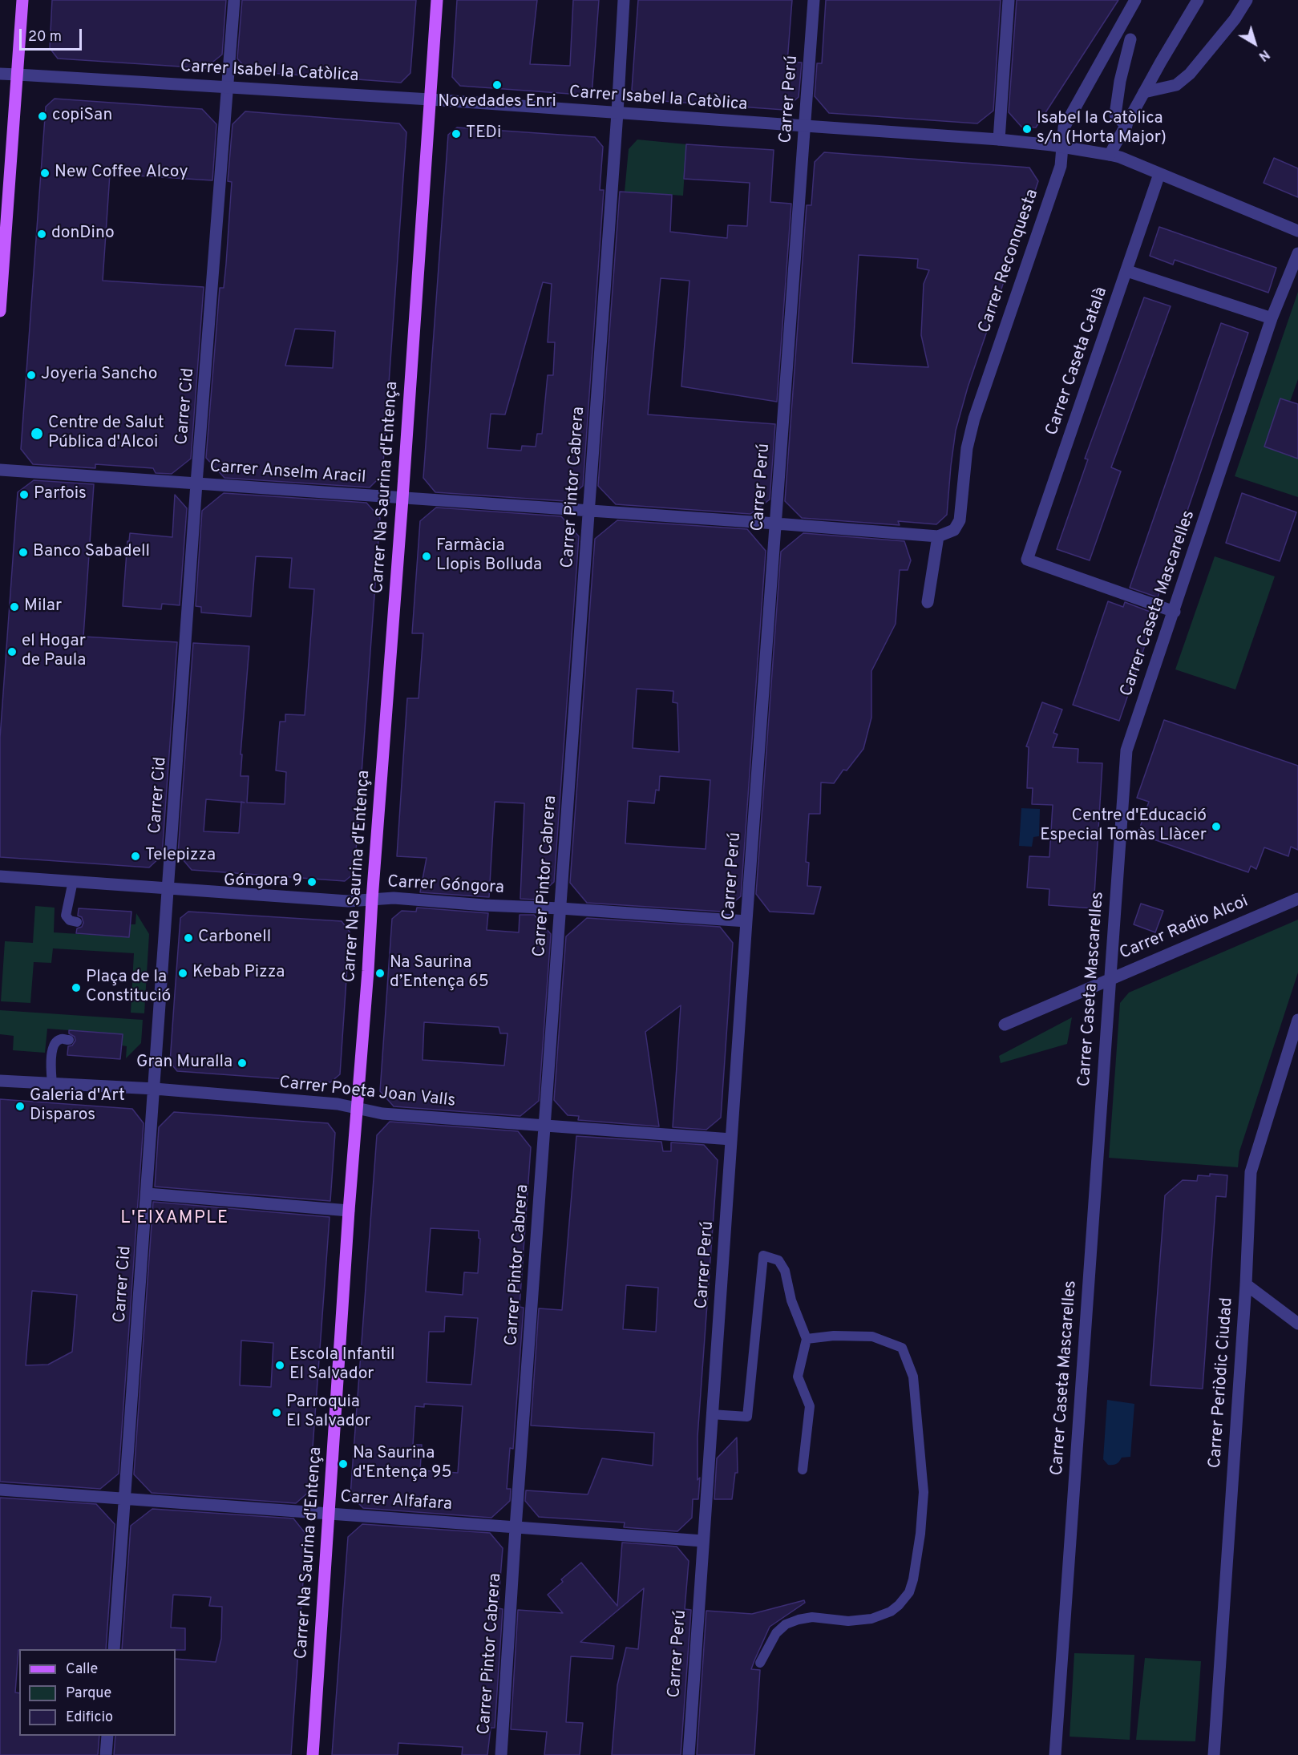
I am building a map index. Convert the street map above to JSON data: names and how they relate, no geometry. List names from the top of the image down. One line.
{"streets":{"main road":["Carrer Na Saurina d'Entença"],"street":["Carrer Isabel la Catòlica","Carrer Perú","Carrer Reconquesta","Carrer Caseta Català","Carrer Cid","Carrer Anselm Aracil","Carrer Pintor Cabrera","Carrer Caseta Mascarelles","Carrer Góngora","Carrer Radio Alcoi","Carrer Poeta Joan Valls","Carrer Periòdic Ciudad","Carrer Alfafara"]},"crossings":[["Carrer Isabel la Catòlica","Carrer Perú"],["Carrer Isabel la Catòlica","Carrer Reconquesta"],["Carrer Isabel la Catòlica","Carrer Caseta Català"],["Carrer Isabel la Catòlica","Carrer Cid"],["Carrer Isabel la Catòlica","Carrer Na Saurina d'Entença"],["Carrer Isabel la Catòlica","Carrer Pintor Cabrera"],["Carrer Perú","Carrer Anselm Aracil"],["Carrer Perú","Carrer Góngora"],["Carrer Perú","Carrer Poeta Joan Valls"],["Carrer Perú","Carrer Alfafara"],["Carrer Reconquesta","Carrer Anselm Aracil"],["Carrer Caseta Català","Carrer Caseta Mascarelles"],["Carrer Cid","Carrer Anselm Aracil"],["Carrer Cid","Carrer Góngora"],["Carrer Cid","Carrer Poeta Joan Valls"],["Carrer Cid","Carrer Alfafara"],["Carrer Anselm Aracil","Carrer Na Saurina d'Entença"],["Carrer Anselm Aracil","Carrer Pintor Cabrera"],["Carrer Na Saurina d'Entença","Carrer Góngora"],["Carrer Na Saurina d'Entença","Carrer Poeta Joan Valls"],["Carrer Na Saurina d'Entença","Carrer Alfafara"],["Carrer Pintor Cabrera","Carrer Góngora"],["Carrer Pintor Cabrera","Carrer Poeta Joan Valls"],["Carrer Pintor Cabrera","Carrer Alfafara"],["Carrer Caseta Mascarelles","Carrer Radio Alcoi"]],"districts":["L'EIXAMPLE"],"places":["Novedades Enri","copiSan","Isabel la Catòlica s/n (Horta Major)","TEDi","New Coffee Alcoy","donDino","Joyeria Sancho","Centre de Salut Pública d'Alcoi","Parfois","Banco Sabadell","Farmàcia Llopis Bolluda","Milar","el Hogar de Paula","Centre d'Educació Especial Tomàs Llàcer","Telepizza","Góngora 9","Carbonell","Kebab Pizza","Na Saurina d’Entença 65","Plaça de la Constitució","Gran Muralla","Galeria d'Art Disparos","Escola Infantil El Salvador","Parroquia El Salvador","Na Saurina d'Entença 95"],"legend":["Calle","Parque","Edificio"],"scale_bar":"20 m","north":"bottom right"}
